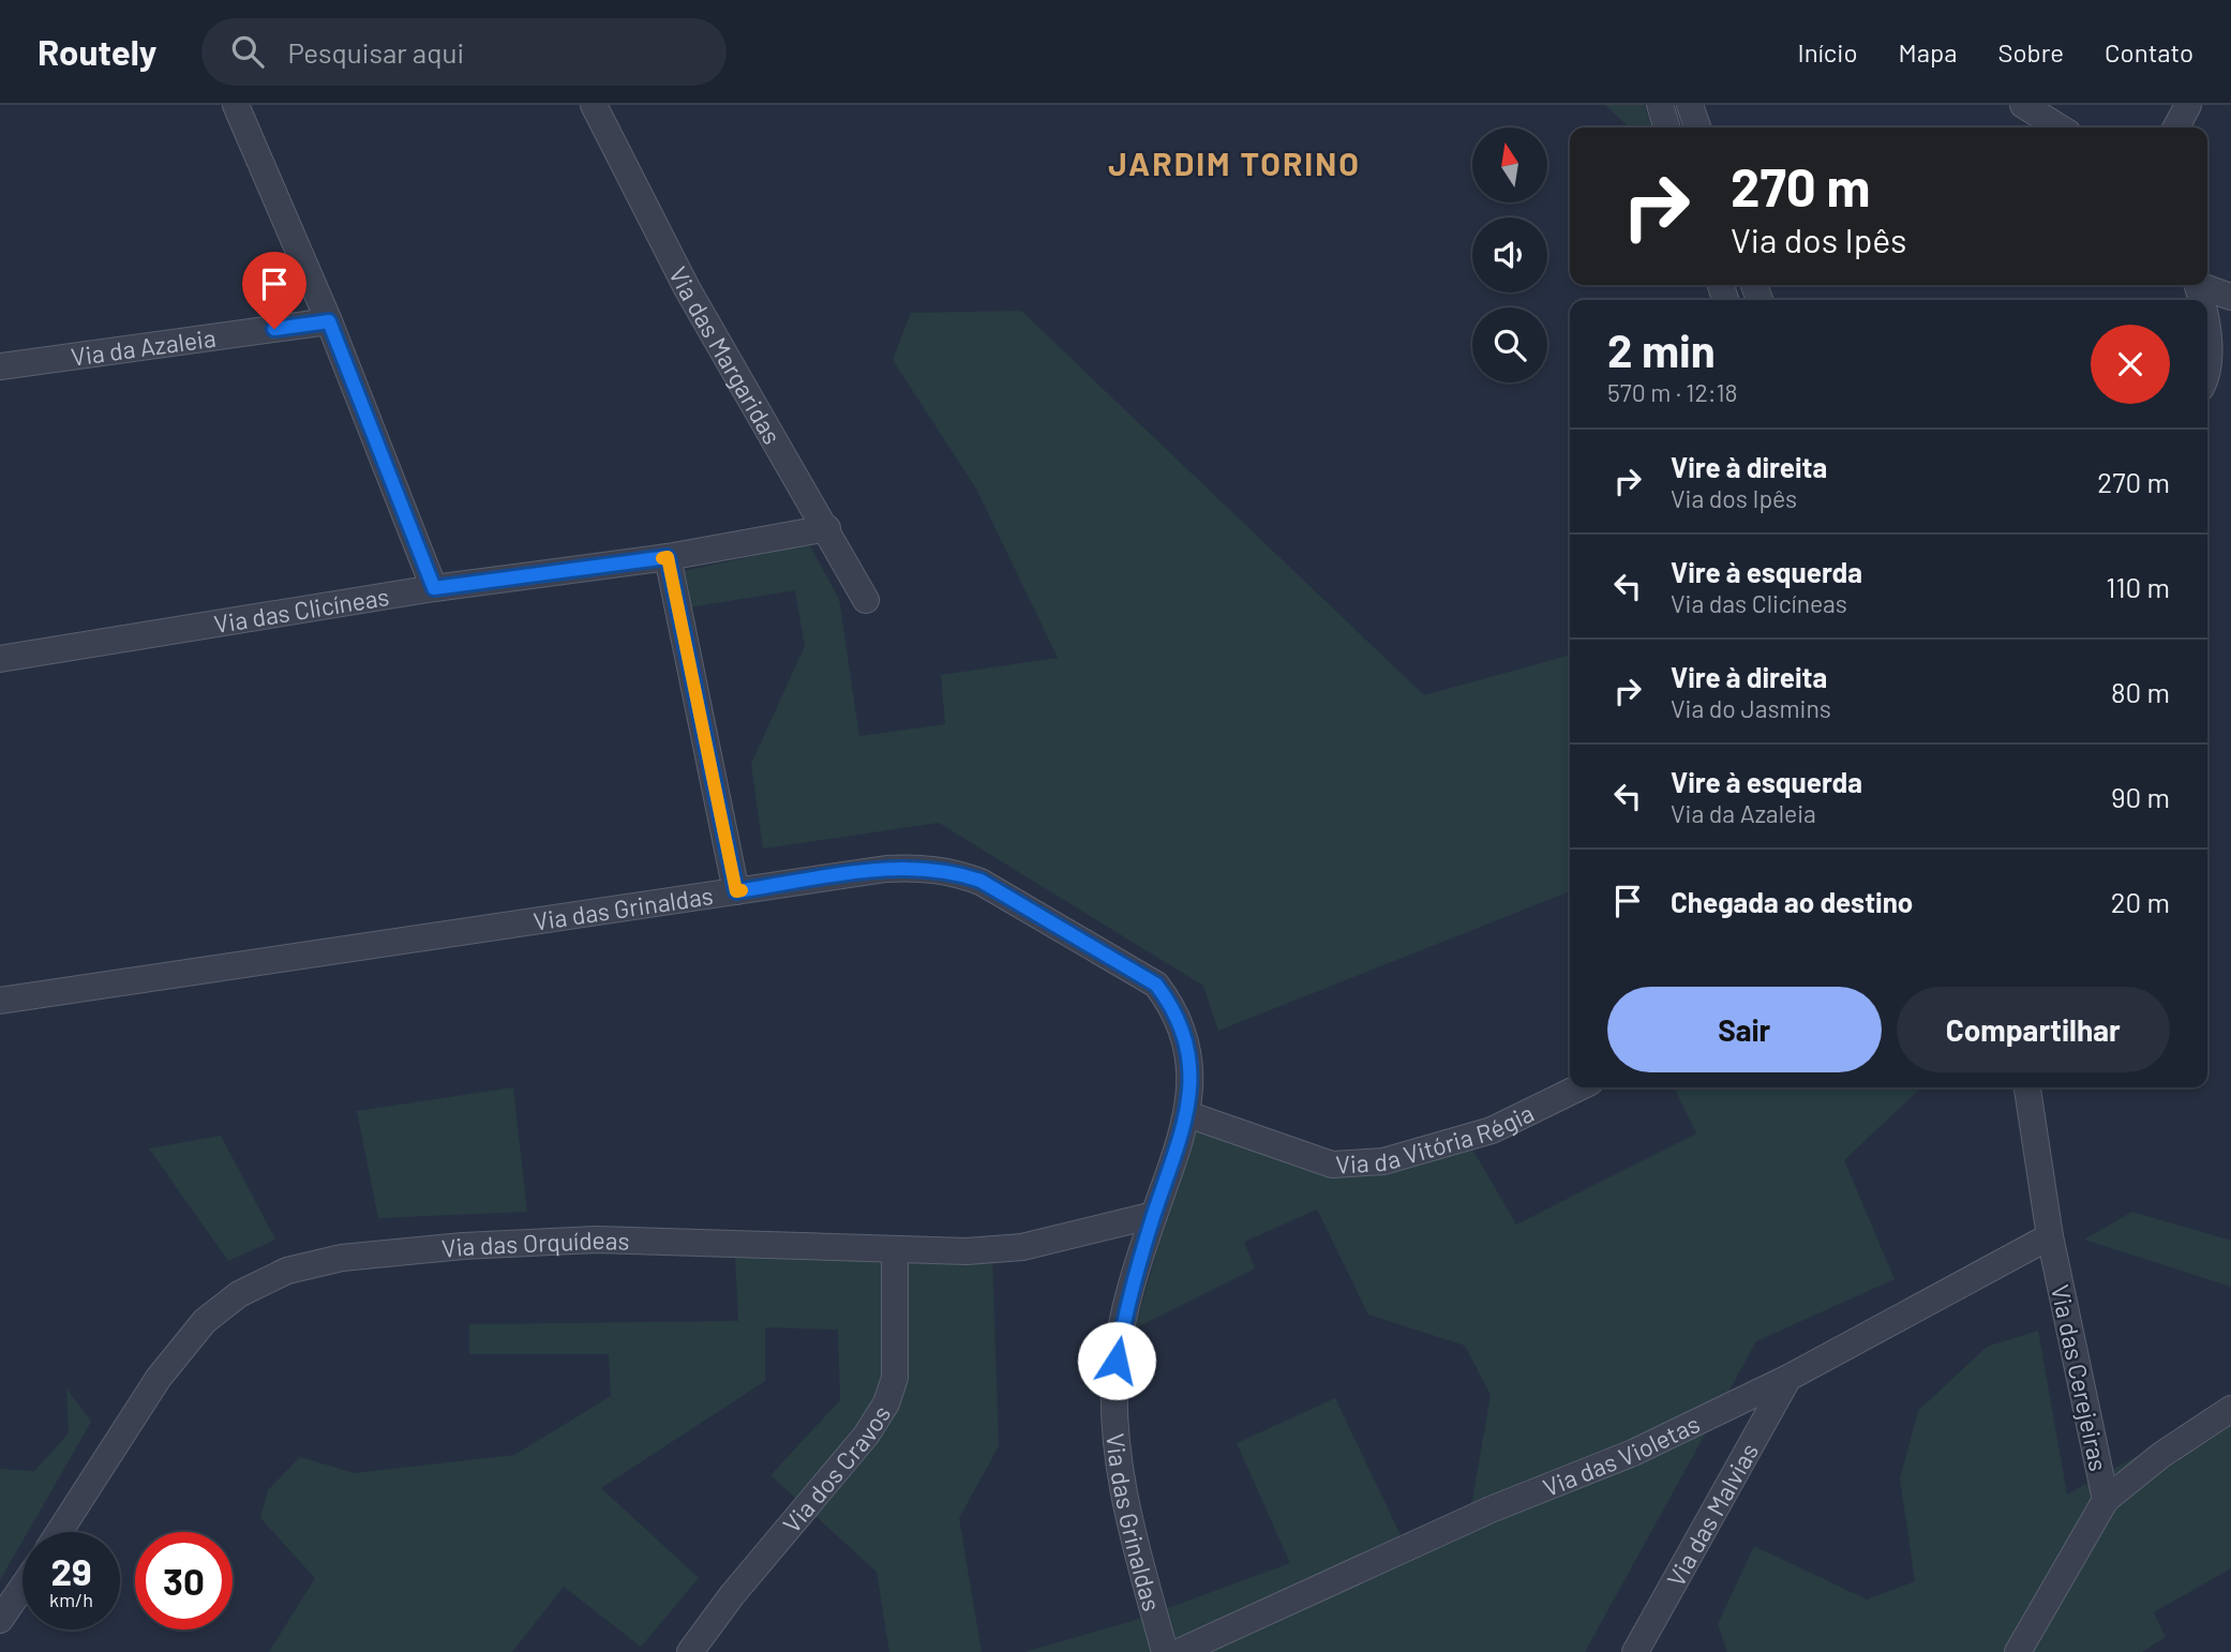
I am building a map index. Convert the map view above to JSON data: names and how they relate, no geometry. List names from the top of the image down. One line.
{"streets":{"street":["Via da Azaleia","Via das Margaridas","Via das Clicíneas","Via das Grinaldas","Via da Vitória Régia","Via das Orquídeas","Via das Cerejeiras","Via das Violetas","Via dos Cravos","Via das Malvias"]},"crossings":[["Via das Margaridas","Via das Clicíneas"],["Via das Grinaldas","Via da Vitória Régia"],["Via das Grinaldas","Via das Orquídeas"],["Via das Orquídeas","Via dos Cravos"],["Via das Cerejeiras","Via das Violetas"],["Via das Violetas","Via das Malvias"]],"districts":["JARDIM TORINO"],"north":"top","page":{"header":"Routely","search":"Pesquisar aqui","nav":["Início","Mapa","Sobre","Contato"],"turn":["270 m","Via dos Ipês"],"heading":["2 min","570 m · 12:18"],"list":[{"name":"Vire à direita","note":"Via dos Ipês","value":"270 m"},{"name":"Vire à esquerda","note":"Via das Clicíneas","value":"110 m"},{"name":"Vire à direita","note":"Via do Jasmins","value":"80 m"},{"name":"Vire à esquerda","note":"Via da Azaleia","value":"90 m"},{"name":"Chegada ao destino","value":"20 m"}],"buttons":["Sair","Compartilhar"],"speed":"29 km/h","limit":"30"}}
